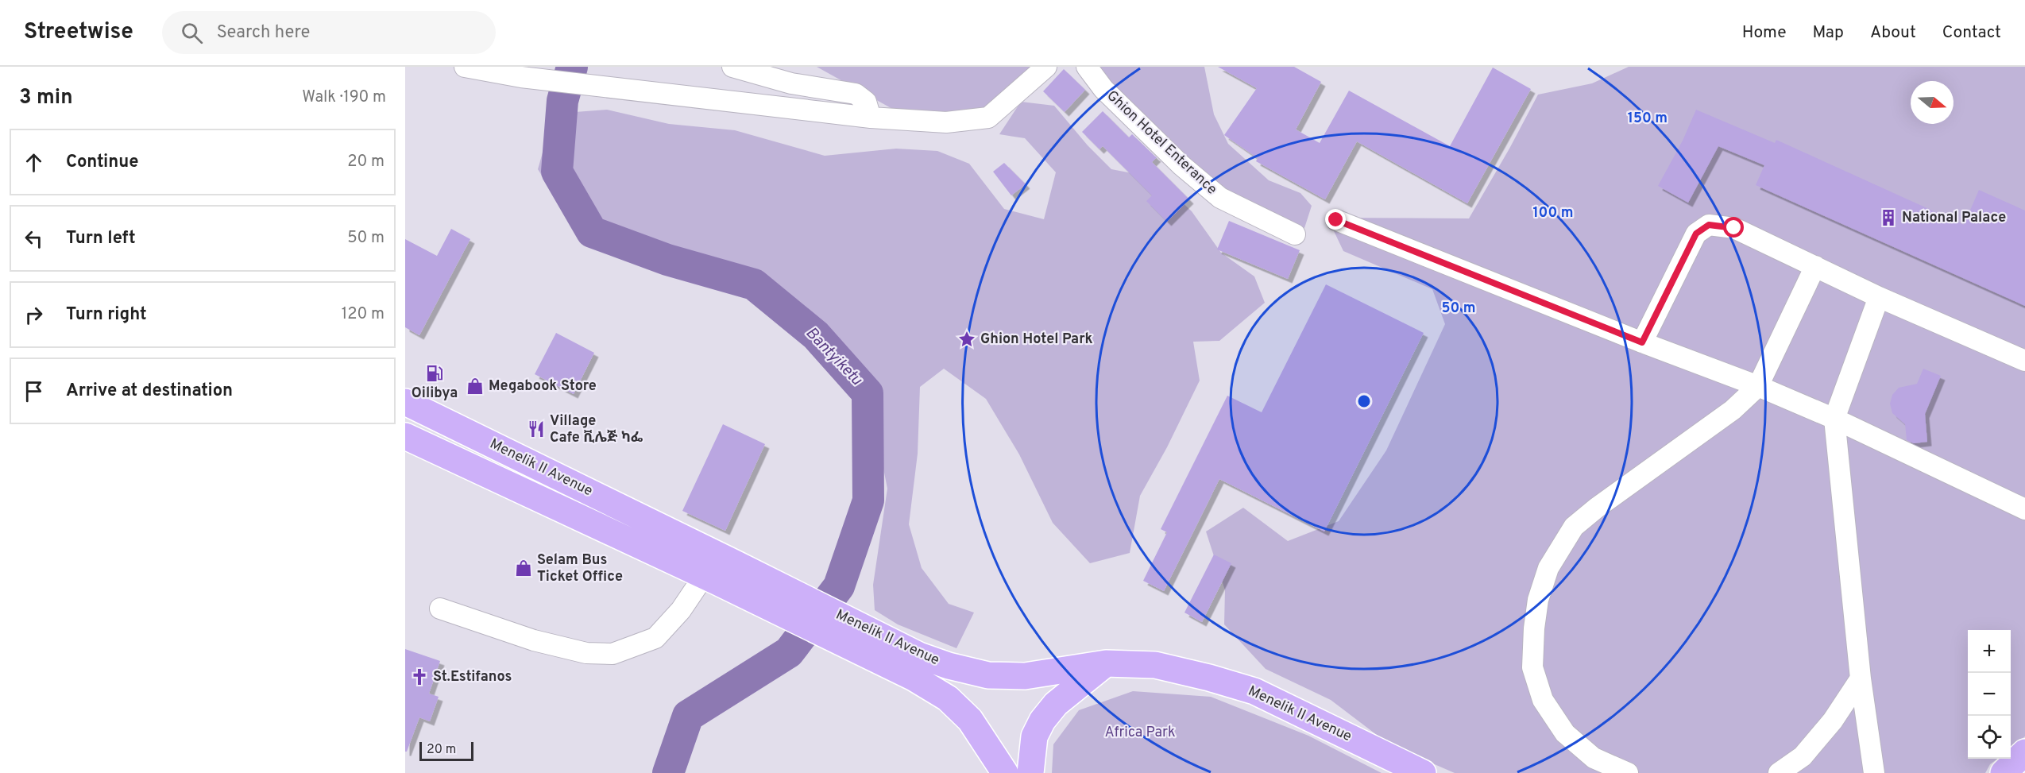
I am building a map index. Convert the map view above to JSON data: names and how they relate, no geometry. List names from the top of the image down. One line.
{"streets":{"main road":["Menelik II Avenue"],"street":["Ghion Hotel Enterance"]},"water":["Bantyiketu"],"parks":["Africa Park"],"places":{"building":["National Palace"],"place":["Ghion Hotel Park"],"fuel station":["Oilibya"],"shop":["Megabook Store","Selam Bus Ticket Office"],"restaurant":["Village Cafe ቪሌጅ ካፌ"],"church":["St.Estifanos"]},"scale_bar":"20 m","north":"right","page":{"header":"Streetwise","search":"Search here","nav":["Home","Map","About","Contact"],"heading":["3 min","Walk · 190 m"],"list":[["Continue","20 m"],["Turn left","50 m"],["Turn right","120 m"],"Arrive at destination"],"map_buttons":["+","−"],"scale":"20 m"},"rings":["150 m","100 m","50 m"]}
